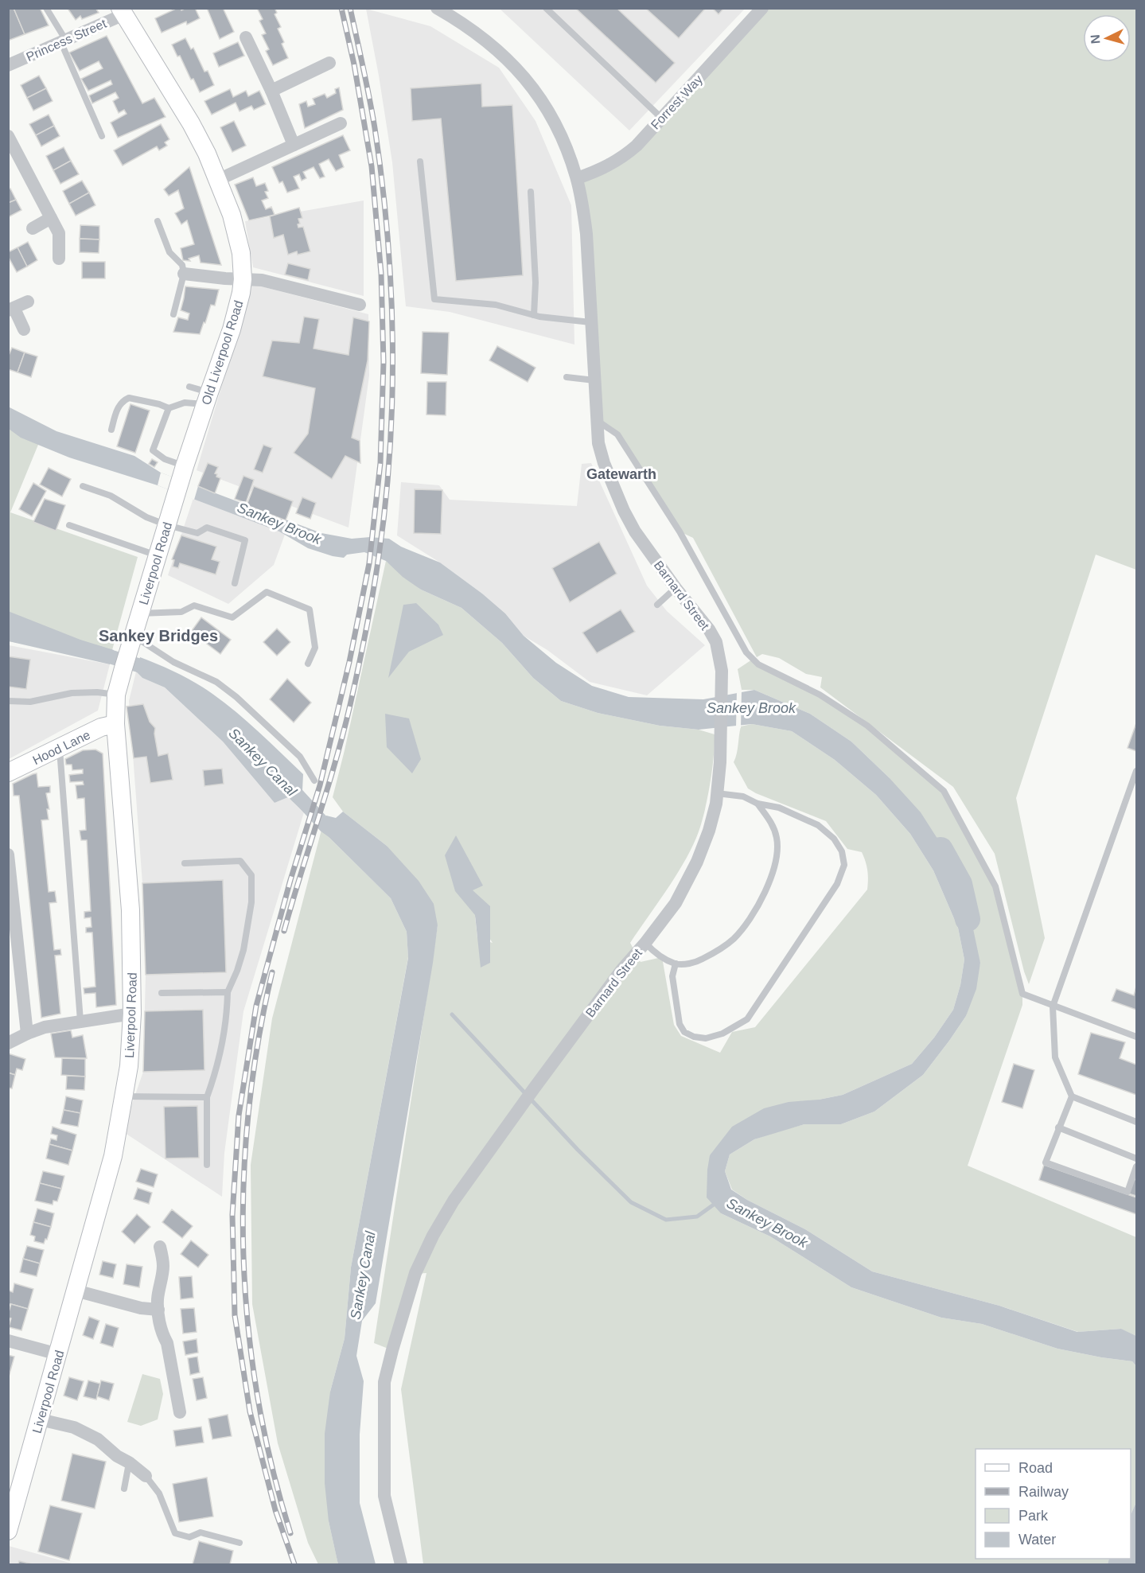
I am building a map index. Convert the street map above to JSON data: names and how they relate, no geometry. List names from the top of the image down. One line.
{"streets":{"street":["Princess Street","Forrest Way","Old Liverpool Road","Liverpool Road","Barnard Street","Hood Lane"]},"crossings":[["Princess Street","Old Liverpool Road"],["Forrest Way","Barnard Street"],["Old Liverpool Road","Liverpool Road"],["Liverpool Road","Hood Lane"]],"districts":["Gatewarth","Sankey Bridges"],"water":["Sankey Brook","Sankey Canal"],"legend":["Road","Railway","Park","Water"],"north":"left"}
